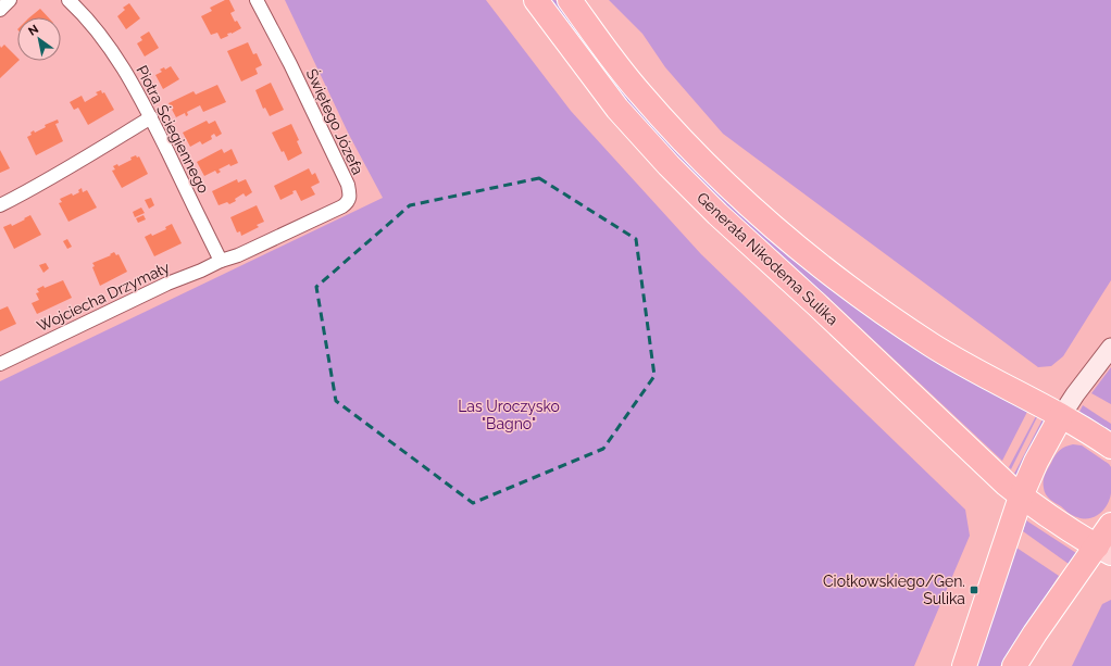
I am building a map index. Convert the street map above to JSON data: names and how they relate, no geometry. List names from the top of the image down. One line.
{"streets":{"highway":["Generała Nikodema Sulika"],"street":["Świętego Józefa","Piotra Ściegiennego","Wojciecha Drzymały"]},"crossings":[["Świętego Józefa","Piotra Ściegiennego"],["Świętego Józefa","Wojciecha Drzymały"],["Piotra Ściegiennego","Wojciecha Drzymały"]],"parks":["Las Uroczysko \"Bagno\""],"places":{"transit":["Ciołkowskiego/Gen. Sulika"]},"north":"top left"}
